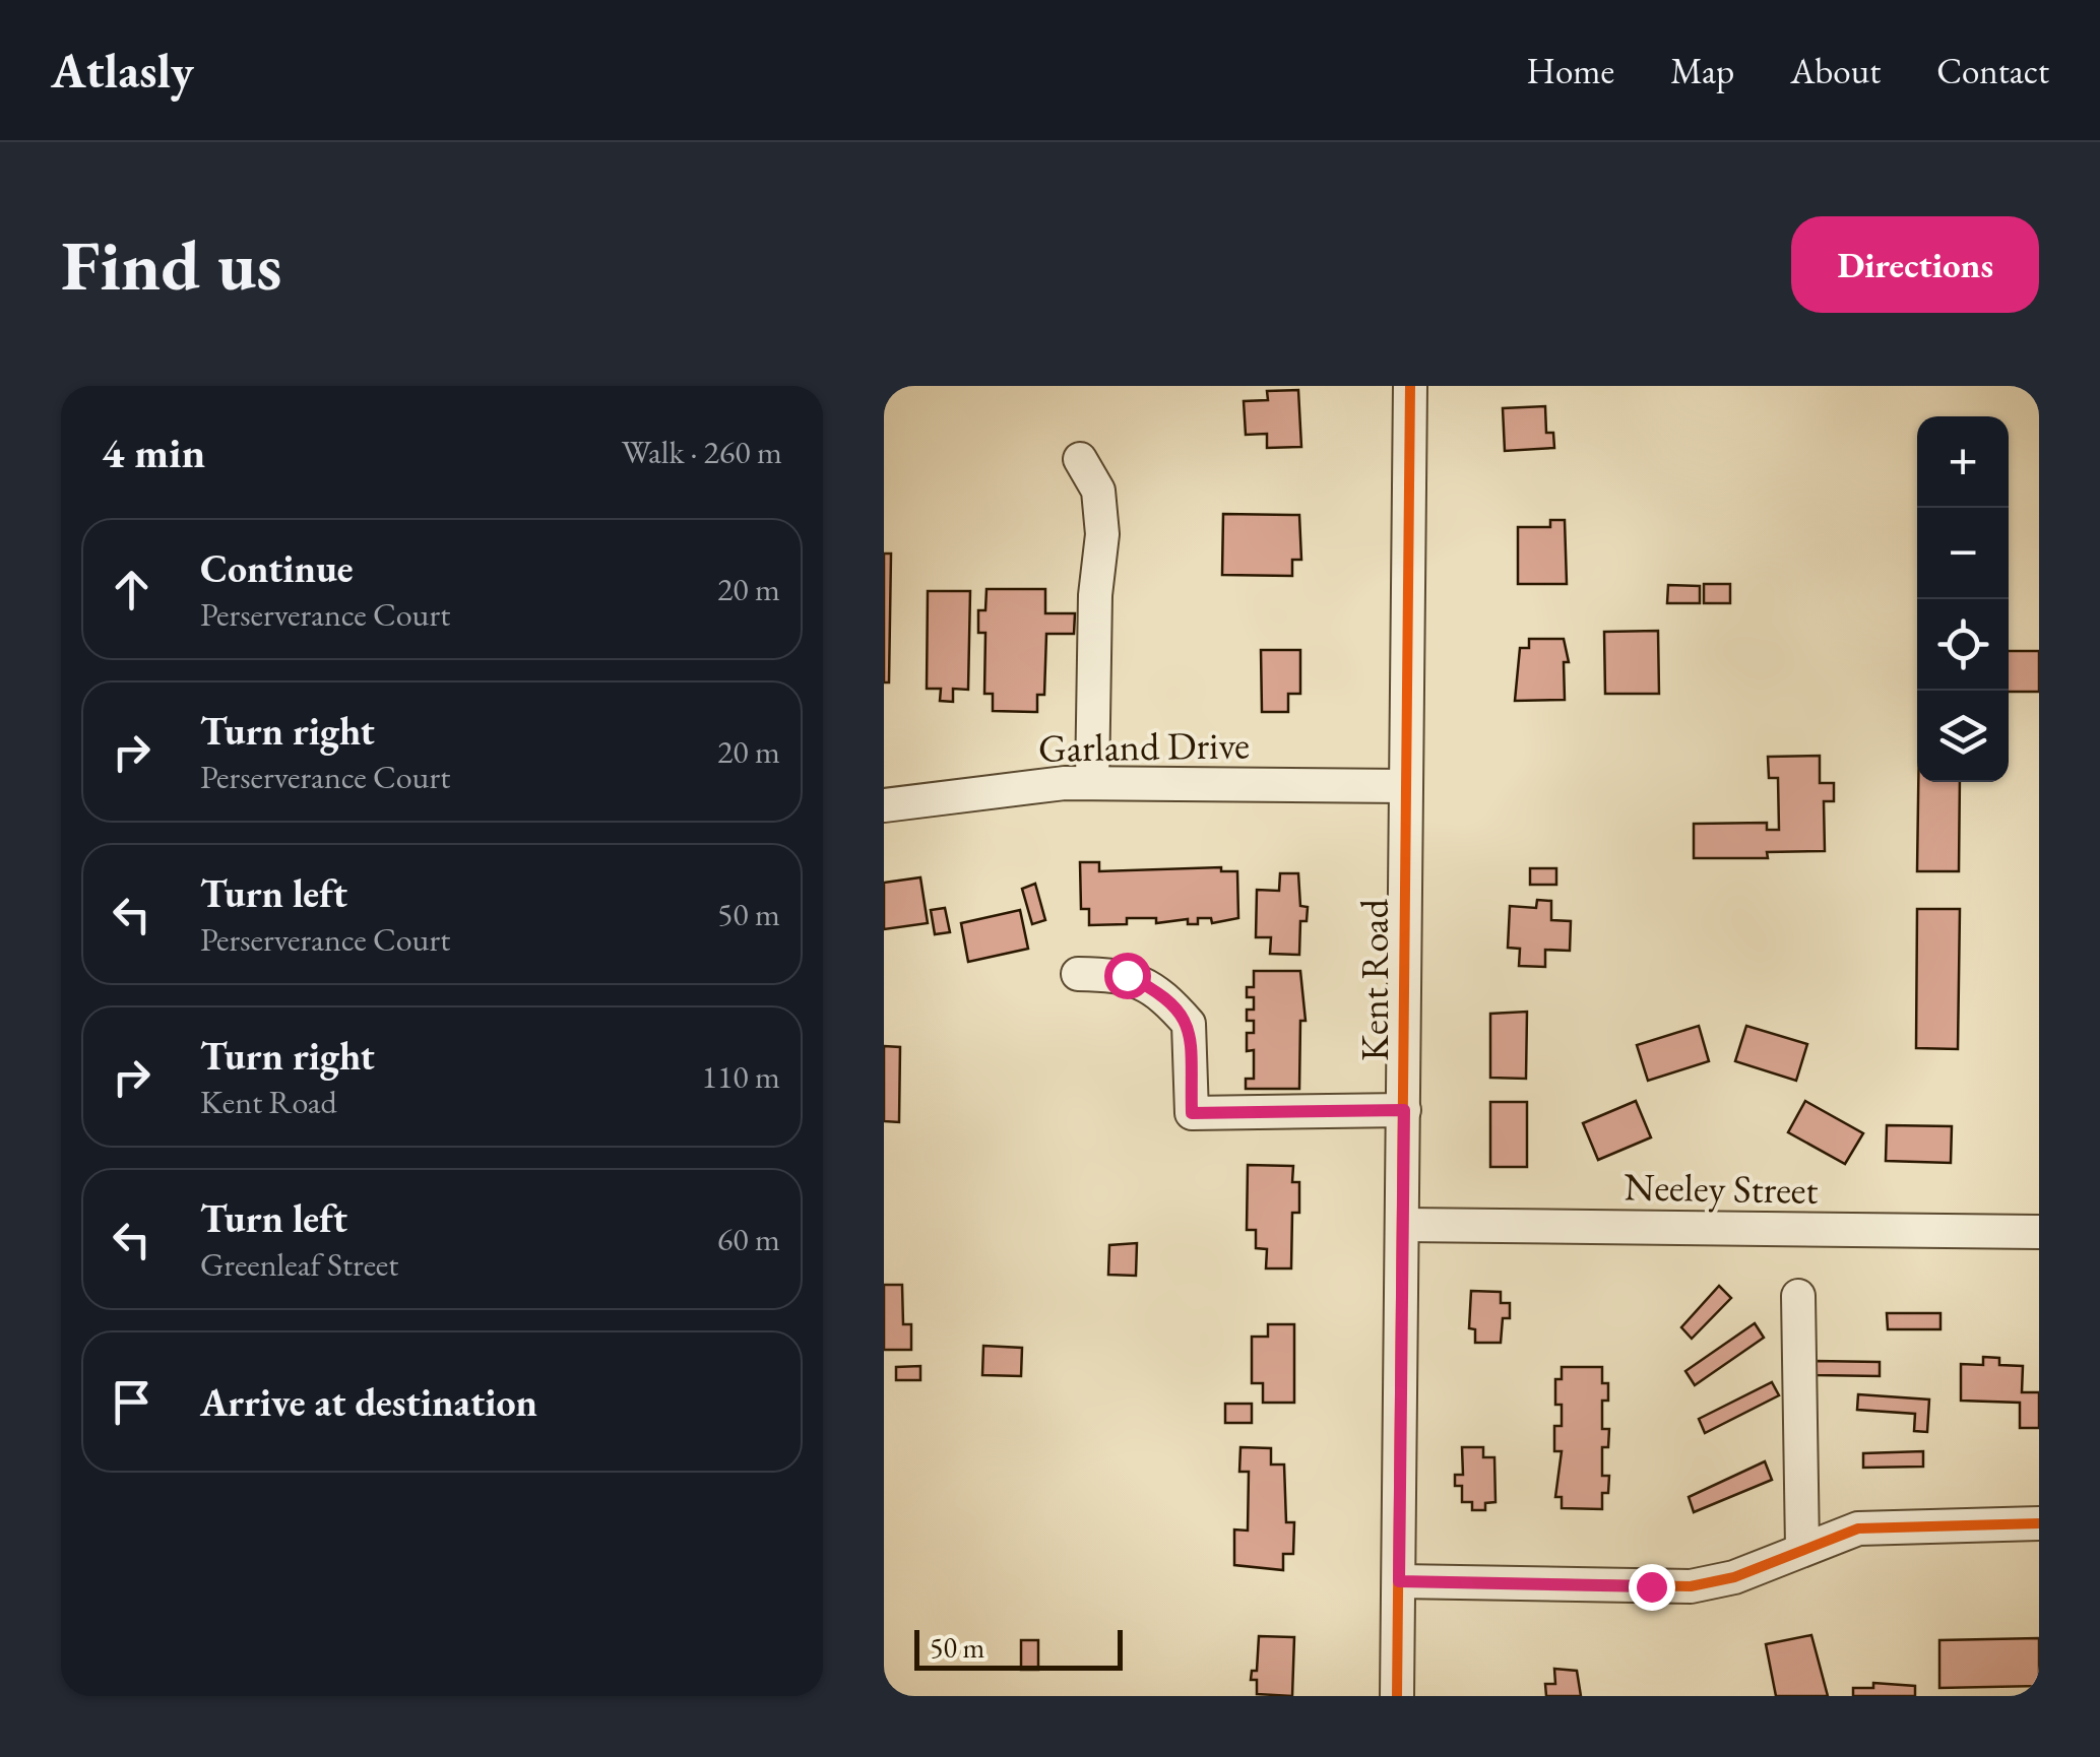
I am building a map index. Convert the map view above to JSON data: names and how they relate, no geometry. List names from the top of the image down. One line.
{"streets":{"street":["Garland Drive","Kent Road","Neeley Street"]},"crossings":[["Garland Drive","Kent Road"],["Kent Road","Neeley Street"]],"scale_bar":"50 m","page":{"header":"Atlasly","nav":["Home","Map","About","Contact"],"buttons":"Directions","title":"Find us","heading":["4 min","Walk · 260 m"],"map_buttons":["+","−"],"list":[["Continue","Perserverance Court","20 m"],["Turn right","Perserverance Court","20 m"],["Turn left","Perserverance Court","50 m"],["Turn right","Kent Road","110 m"],["Turn left","Greenleaf Street","60 m"],"Arrive at destination"],"scale":"50 m"}}
